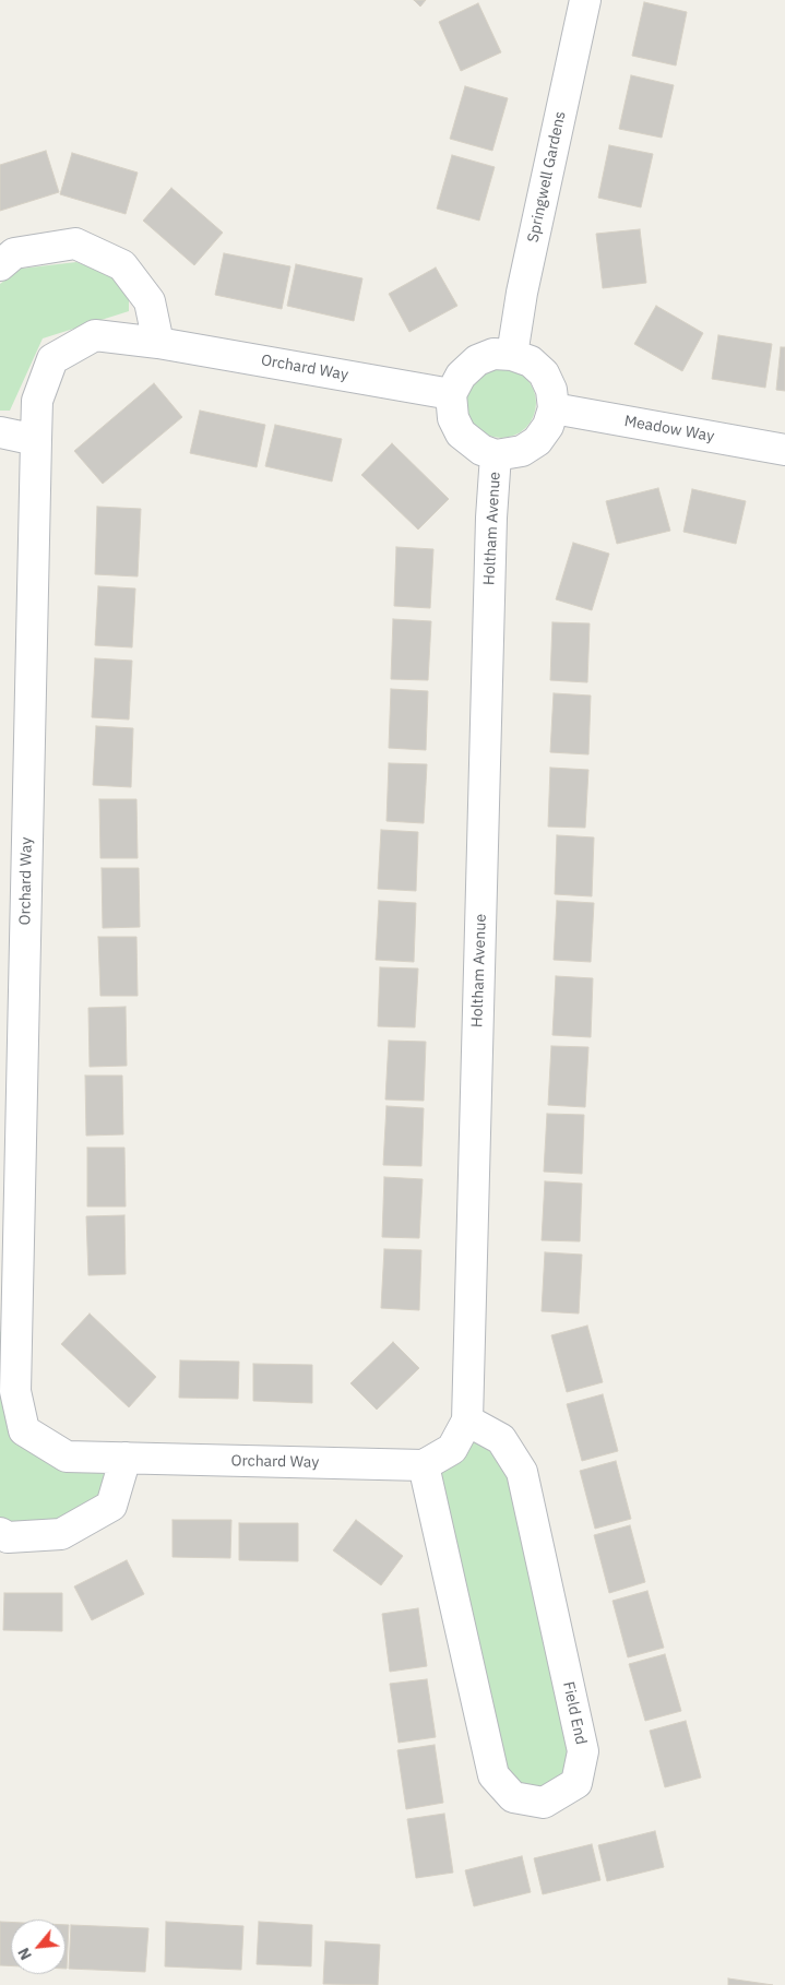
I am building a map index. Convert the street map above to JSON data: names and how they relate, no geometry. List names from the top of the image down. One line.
{"streets":{"street":["Springwell Gardens","Orchard Way","Meadow Way","Holtham Avenue","Field End"]},"crossings":[["Springwell Gardens","Orchard Way"],["Springwell Gardens","Meadow Way"],["Springwell Gardens","Holtham Avenue"],["Orchard Way","Meadow Way"],["Orchard Way","Holtham Avenue"],["Orchard Way","Field End"],["Meadow Way","Holtham Avenue"],["Holtham Avenue","Field End"]],"north":"bottom left"}
